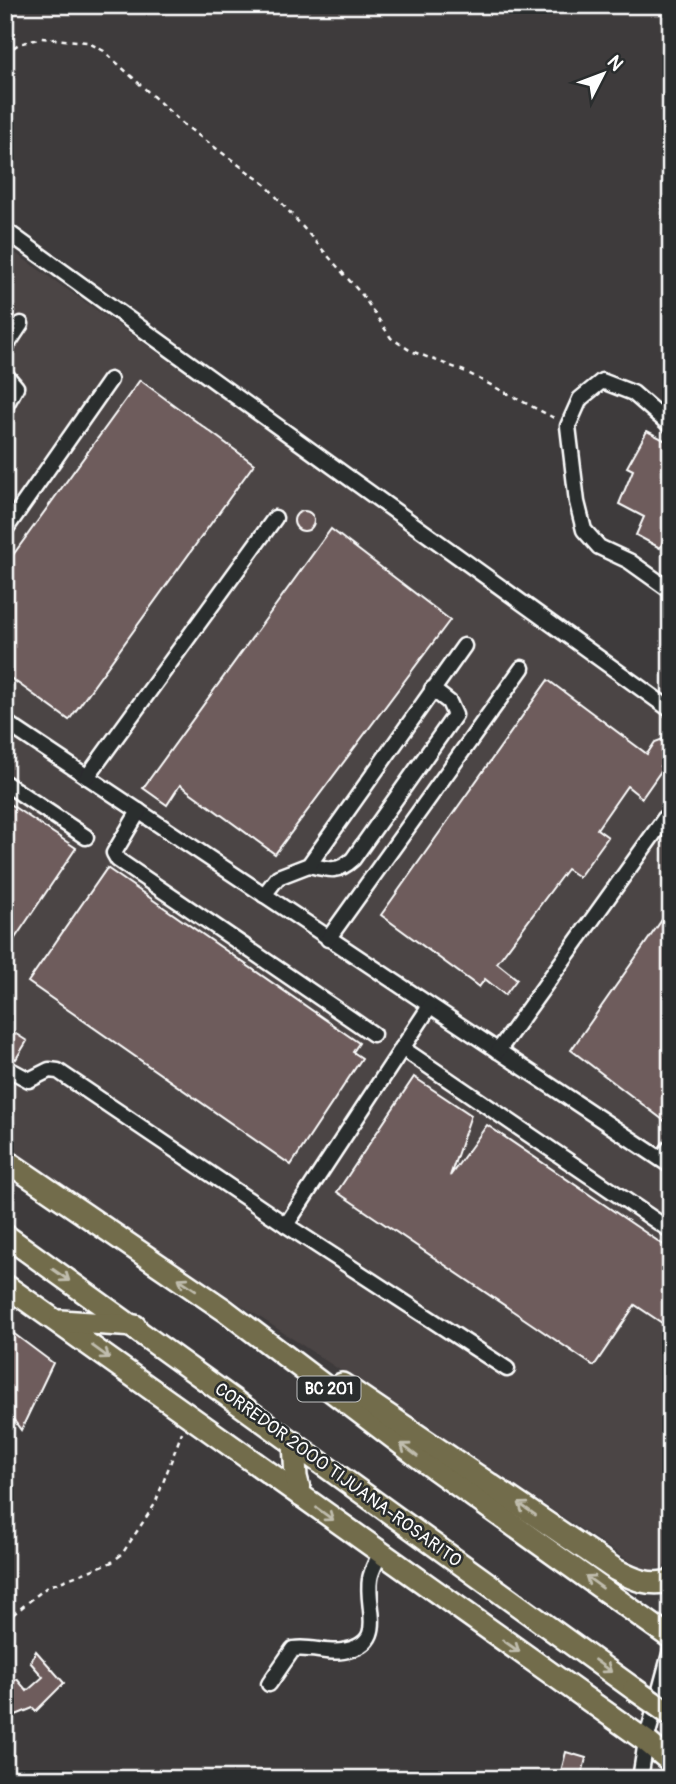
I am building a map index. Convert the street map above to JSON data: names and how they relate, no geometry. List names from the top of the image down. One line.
{"streets":{"highway":["BC 201","CORREDOR 2000 TIJUANA-ROSARITO"]},"north":"top right"}
